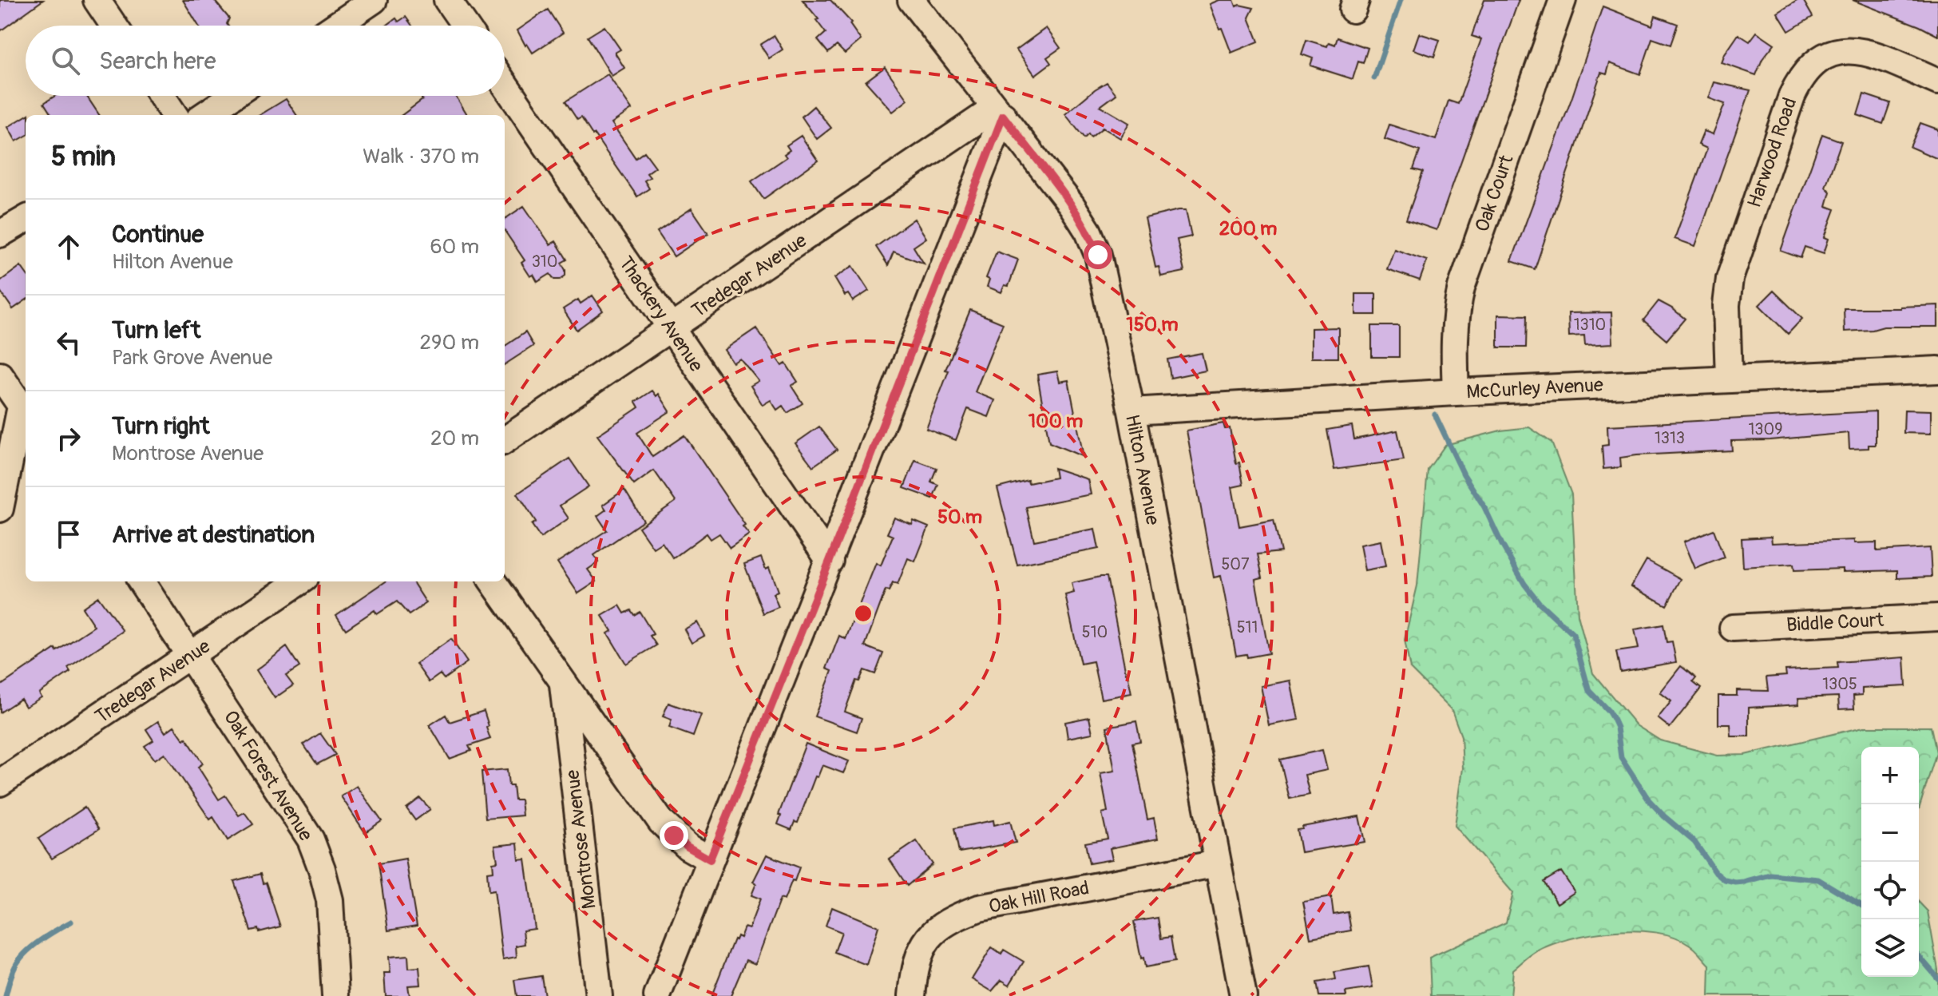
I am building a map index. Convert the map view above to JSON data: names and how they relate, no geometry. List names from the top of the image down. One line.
{"streets":{"street":["Harwood Road","Oak Court","Tredegar Avenue","Thackery Avenue","McCurley Avenue","Hilton Avenue","Biddle Court","Oak Forest Avenue","Montrose Avenue","Oak Hill Road"]},"crossings":[["Harwood Road","McCurley Avenue"],["Oak Court","McCurley Avenue"],["Tredegar Avenue","Thackery Avenue"],["Tredegar Avenue","Hilton Avenue"],["Tredegar Avenue","Oak Forest Avenue"],["McCurley Avenue","Hilton Avenue"],["Hilton Avenue","Oak Hill Road"]],"house_numbers":["310","1310","1309","1313","507","511","510","1305"],"page":{"search":"Search here","heading":["5 min","Walk · 370 m"],"list":[["Continue","Hilton Avenue","60 m"],["Turn left","Park Grove Avenue","290 m"],["Turn right","Montrose Avenue","20 m"],"Arrive at destination"],"map_buttons":["+","−"]},"rings":["200 m","150 m","100 m","50 m"]}
